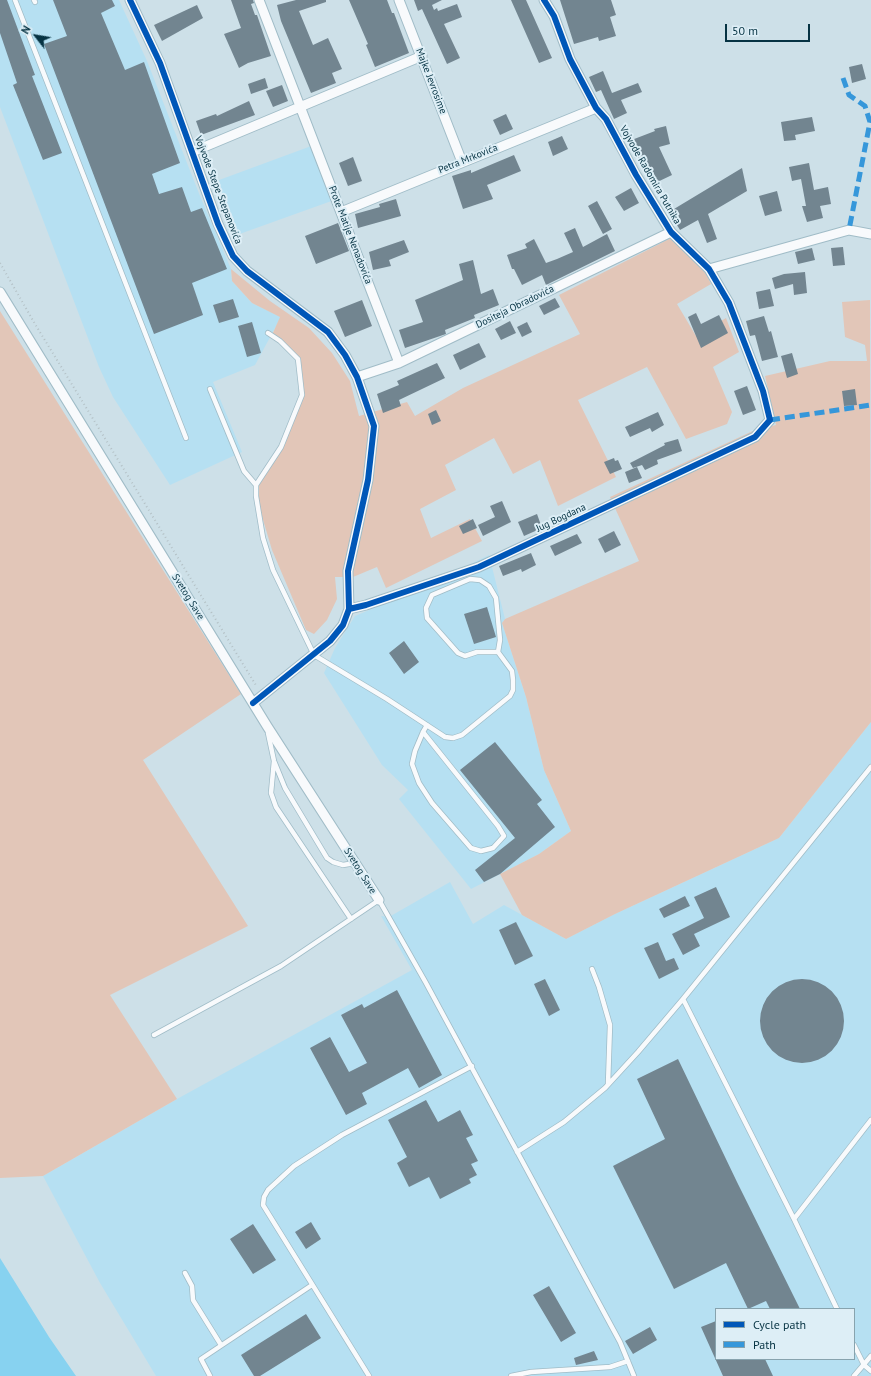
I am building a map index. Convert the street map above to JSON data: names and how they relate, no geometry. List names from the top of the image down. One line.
{"streets":{"street":["Majke Jevrosime","Petra Mrkovića","Vojvode Radomira Putnika","Vojvode Stepe Stepanovića","Prote Matije Nenadovića","Dositeja Obradovića","Jug Bogdana","Svetog Save"]},"crossings":[["Majke Jevrosime","Petra Mrkovića"],["Petra Mrkovića","Vojvode Radomira Putnika"],["Petra Mrkovića","Prote Matije Nenadovića"],["Vojvode Radomira Putnika","Dositeja Obradovića"],["Vojvode Radomira Putnika","Jug Bogdana"],["Vojvode Stepe Stepanovića","Dositeja Obradovića"],["Vojvode Stepe Stepanovića","Jug Bogdana"],["Vojvode Stepe Stepanovića","Svetog Save"],["Prote Matije Nenadovića","Dositeja Obradovića"]],"legend":["Cycle path","Path"],"scale_bar":"50 m","north":"top left"}
